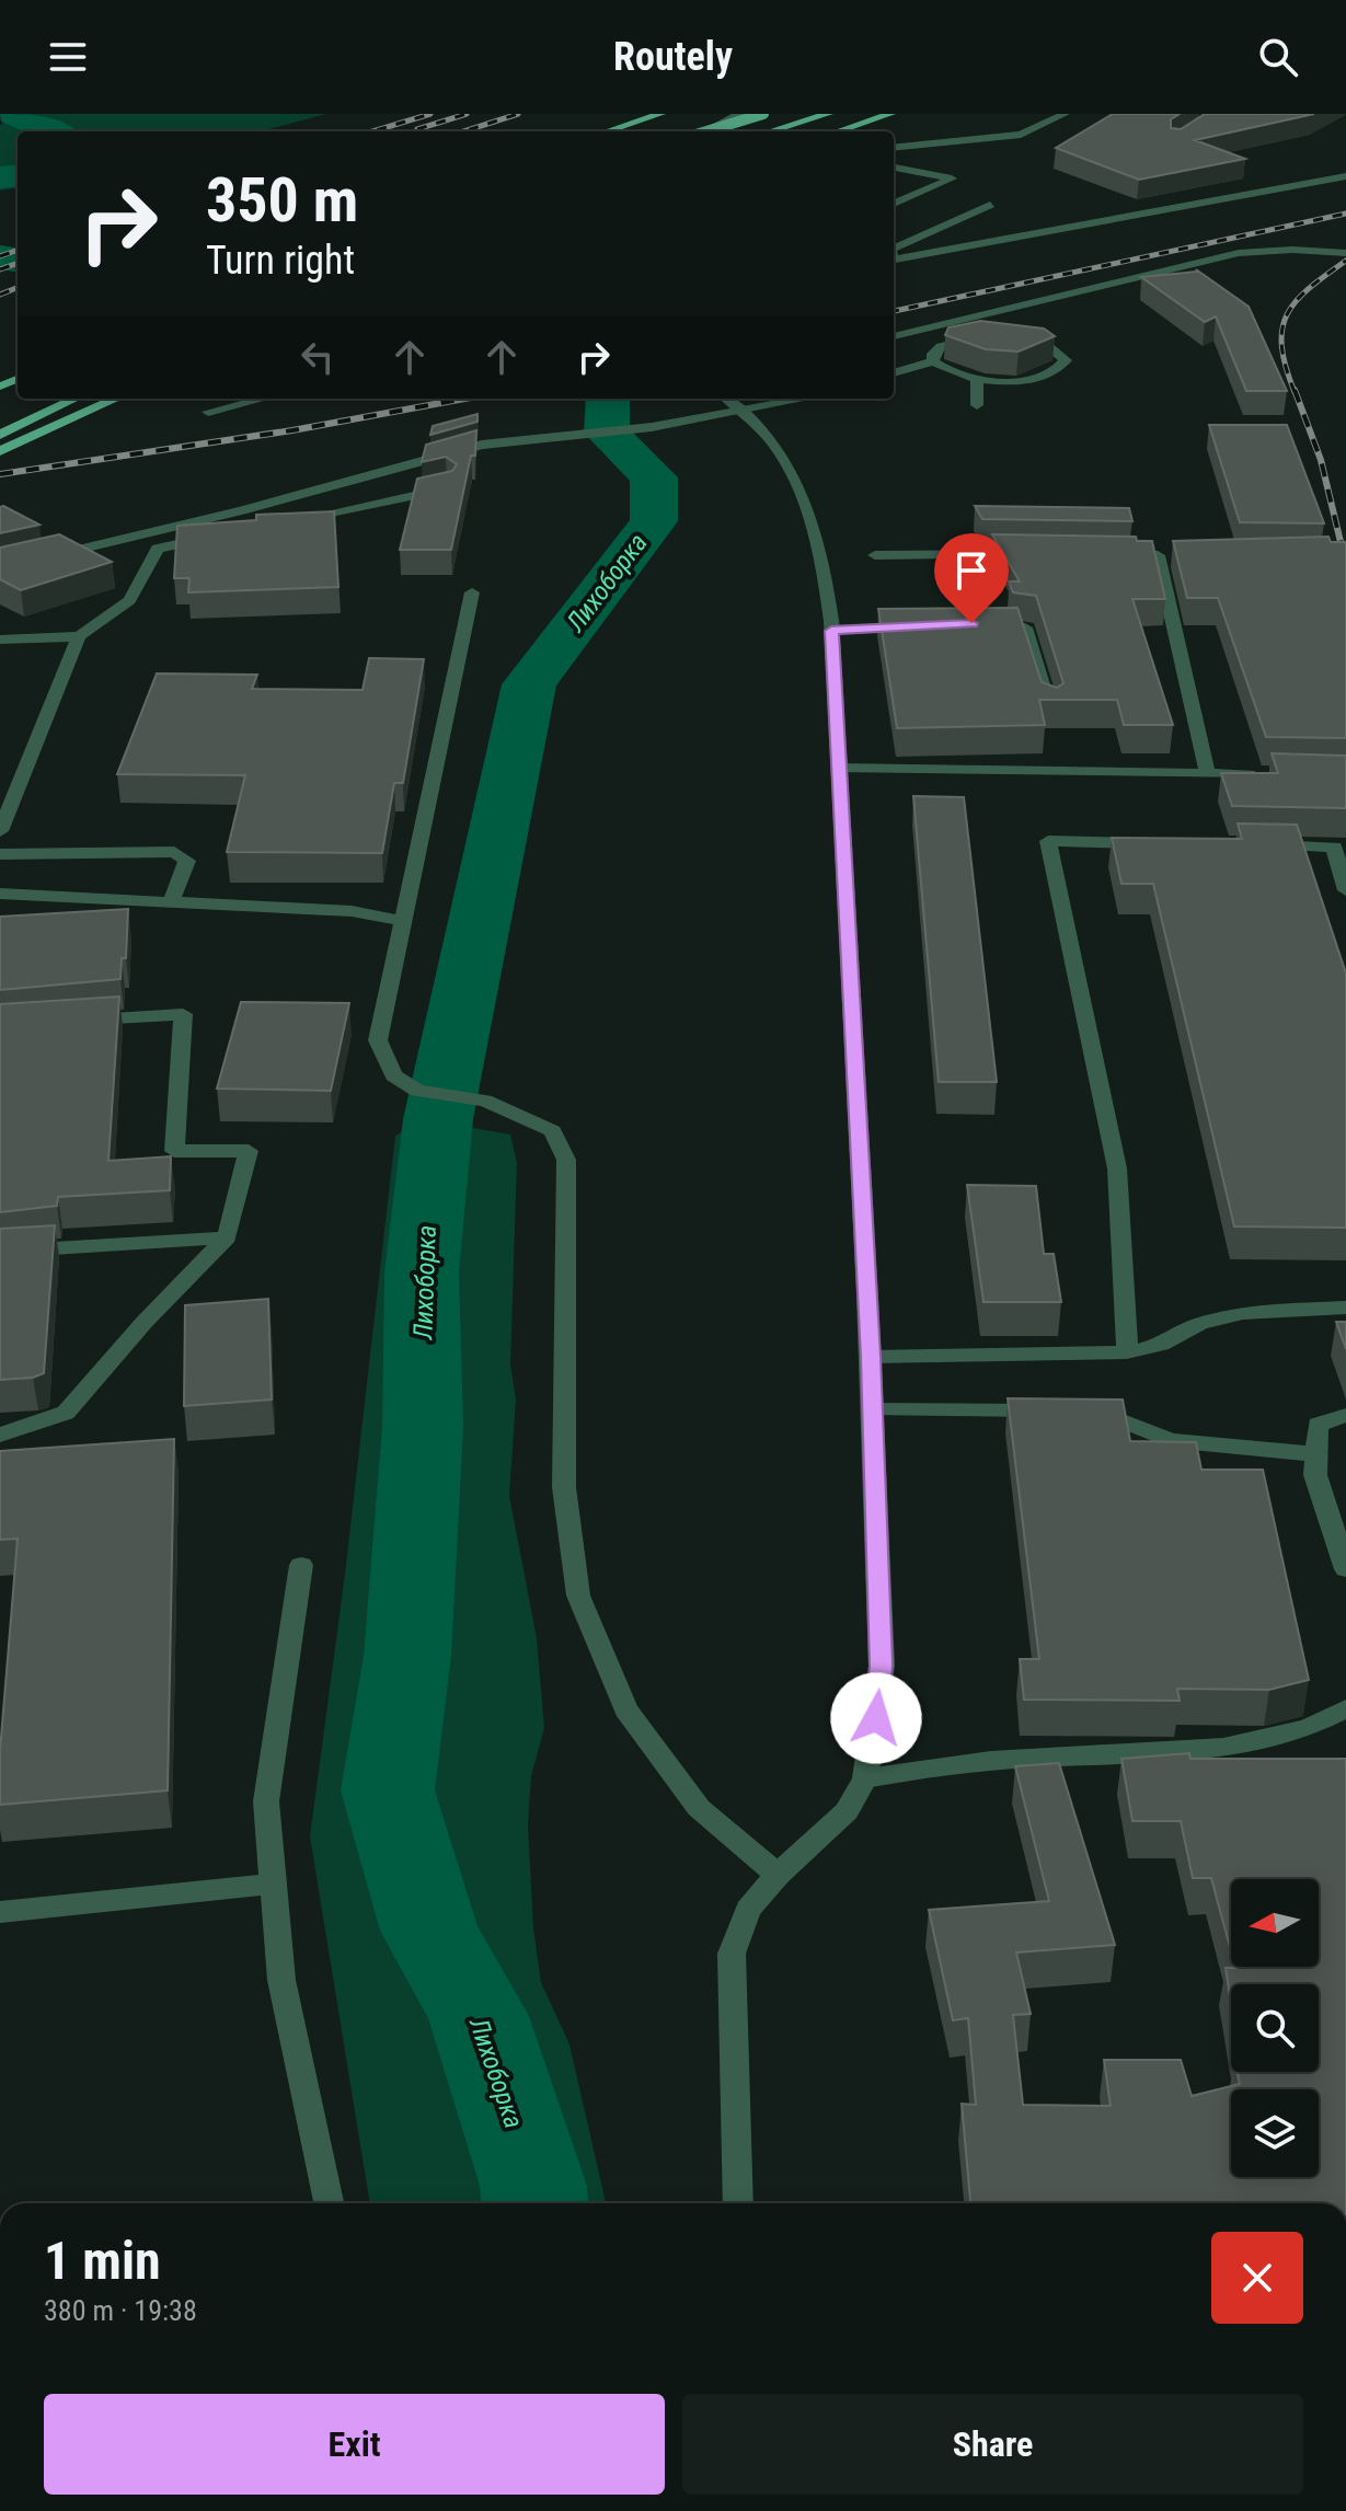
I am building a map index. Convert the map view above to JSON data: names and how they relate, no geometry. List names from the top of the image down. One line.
{"water":["Лихоборка"],"north":"left","page":{"header":"Routely","turn":["350 m","Turn right"],"heading":["1 min","380 m · 19:38"],"buttons":["Exit","Share"]}}
